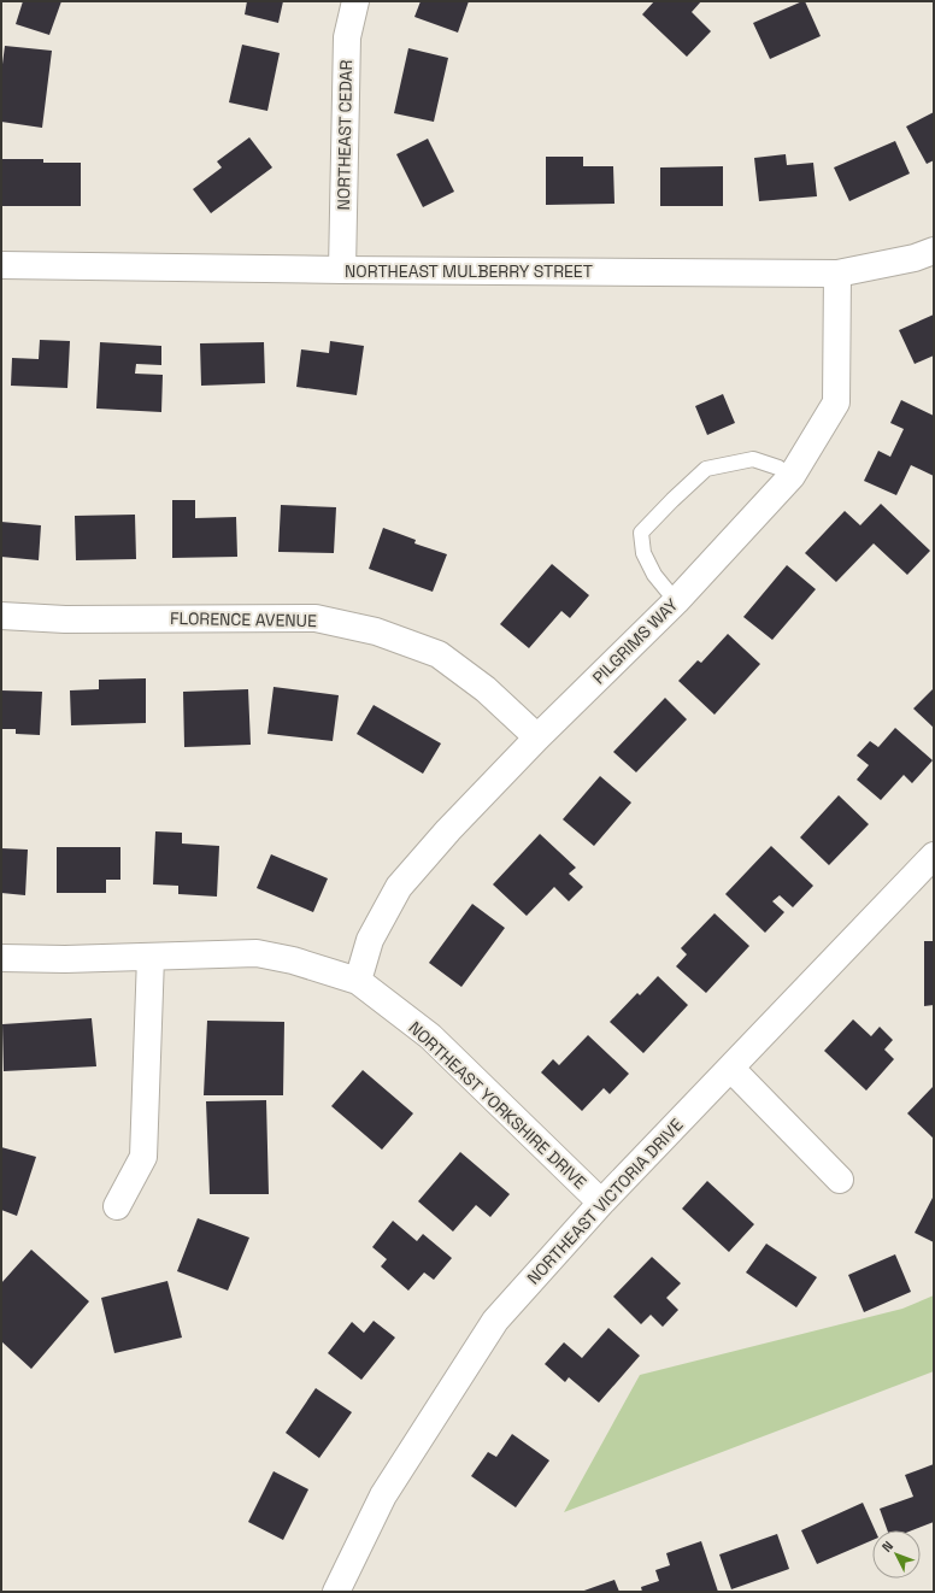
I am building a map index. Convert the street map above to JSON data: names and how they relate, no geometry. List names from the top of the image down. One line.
{"streets":{"street":["NORTHEAST CEDAR","NORTHEAST MULBERRY STREET","FLORENCE AVENUE","PILGRIMS WAY","NORTHEAST YORKSHIRE DRIVE","NORTHEAST VICTORIA DRIVE"]},"crossings":[["NORTHEAST CEDAR","NORTHEAST MULBERRY STREET"],["NORTHEAST MULBERRY STREET","PILGRIMS WAY"],["FLORENCE AVENUE","PILGRIMS WAY"],["PILGRIMS WAY","NORTHEAST YORKSHIRE DRIVE"],["NORTHEAST YORKSHIRE DRIVE","NORTHEAST VICTORIA DRIVE"]],"north":"top left"}
